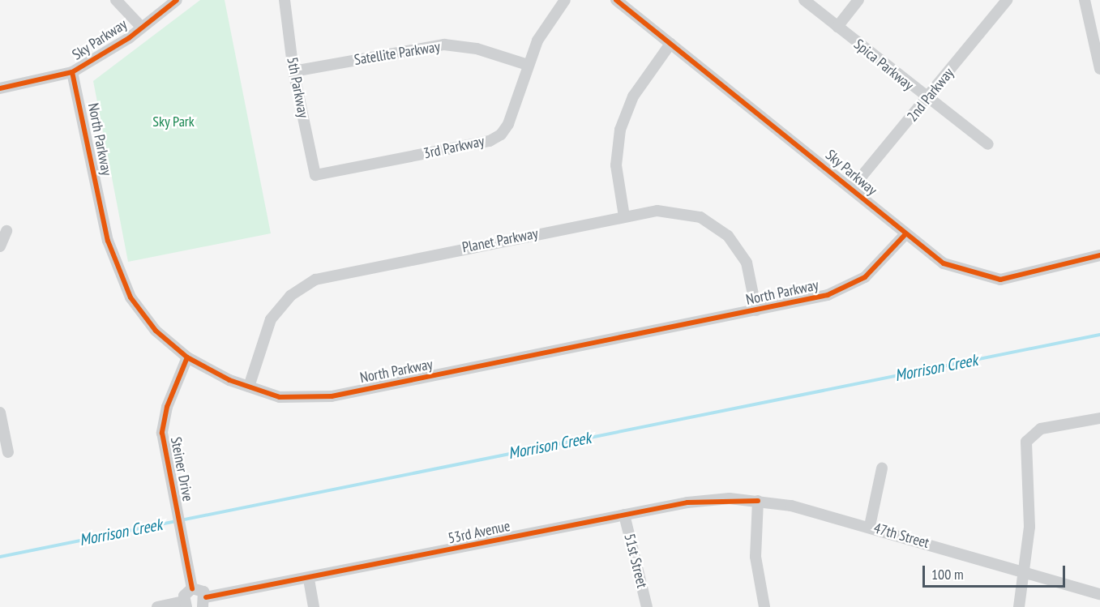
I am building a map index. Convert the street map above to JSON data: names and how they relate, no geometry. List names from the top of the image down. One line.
{"streets":{"street":["Sky Parkway","Satellite Parkway","Spica Parkway","5th Parkway","2nd Parkway","North Parkway","3rd Parkway","Planet Parkway","Steiner Drive","53rd Avenue","47th Street","51st Street"]},"crossings":[["Sky Parkway","2nd Parkway"],["Sky Parkway","North Parkway"],["Satellite Parkway","5th Parkway"],["Satellite Parkway","3rd Parkway"],["Spica Parkway","2nd Parkway"],["5th Parkway","3rd Parkway"],["North Parkway","Planet Parkway"],["North Parkway","Steiner Drive"],["53rd Avenue","47th Street"],["53rd Avenue","51st Street"]],"water":["Morrison Creek"],"parks":["Sky Park"],"scale_bar":"100 m"}
